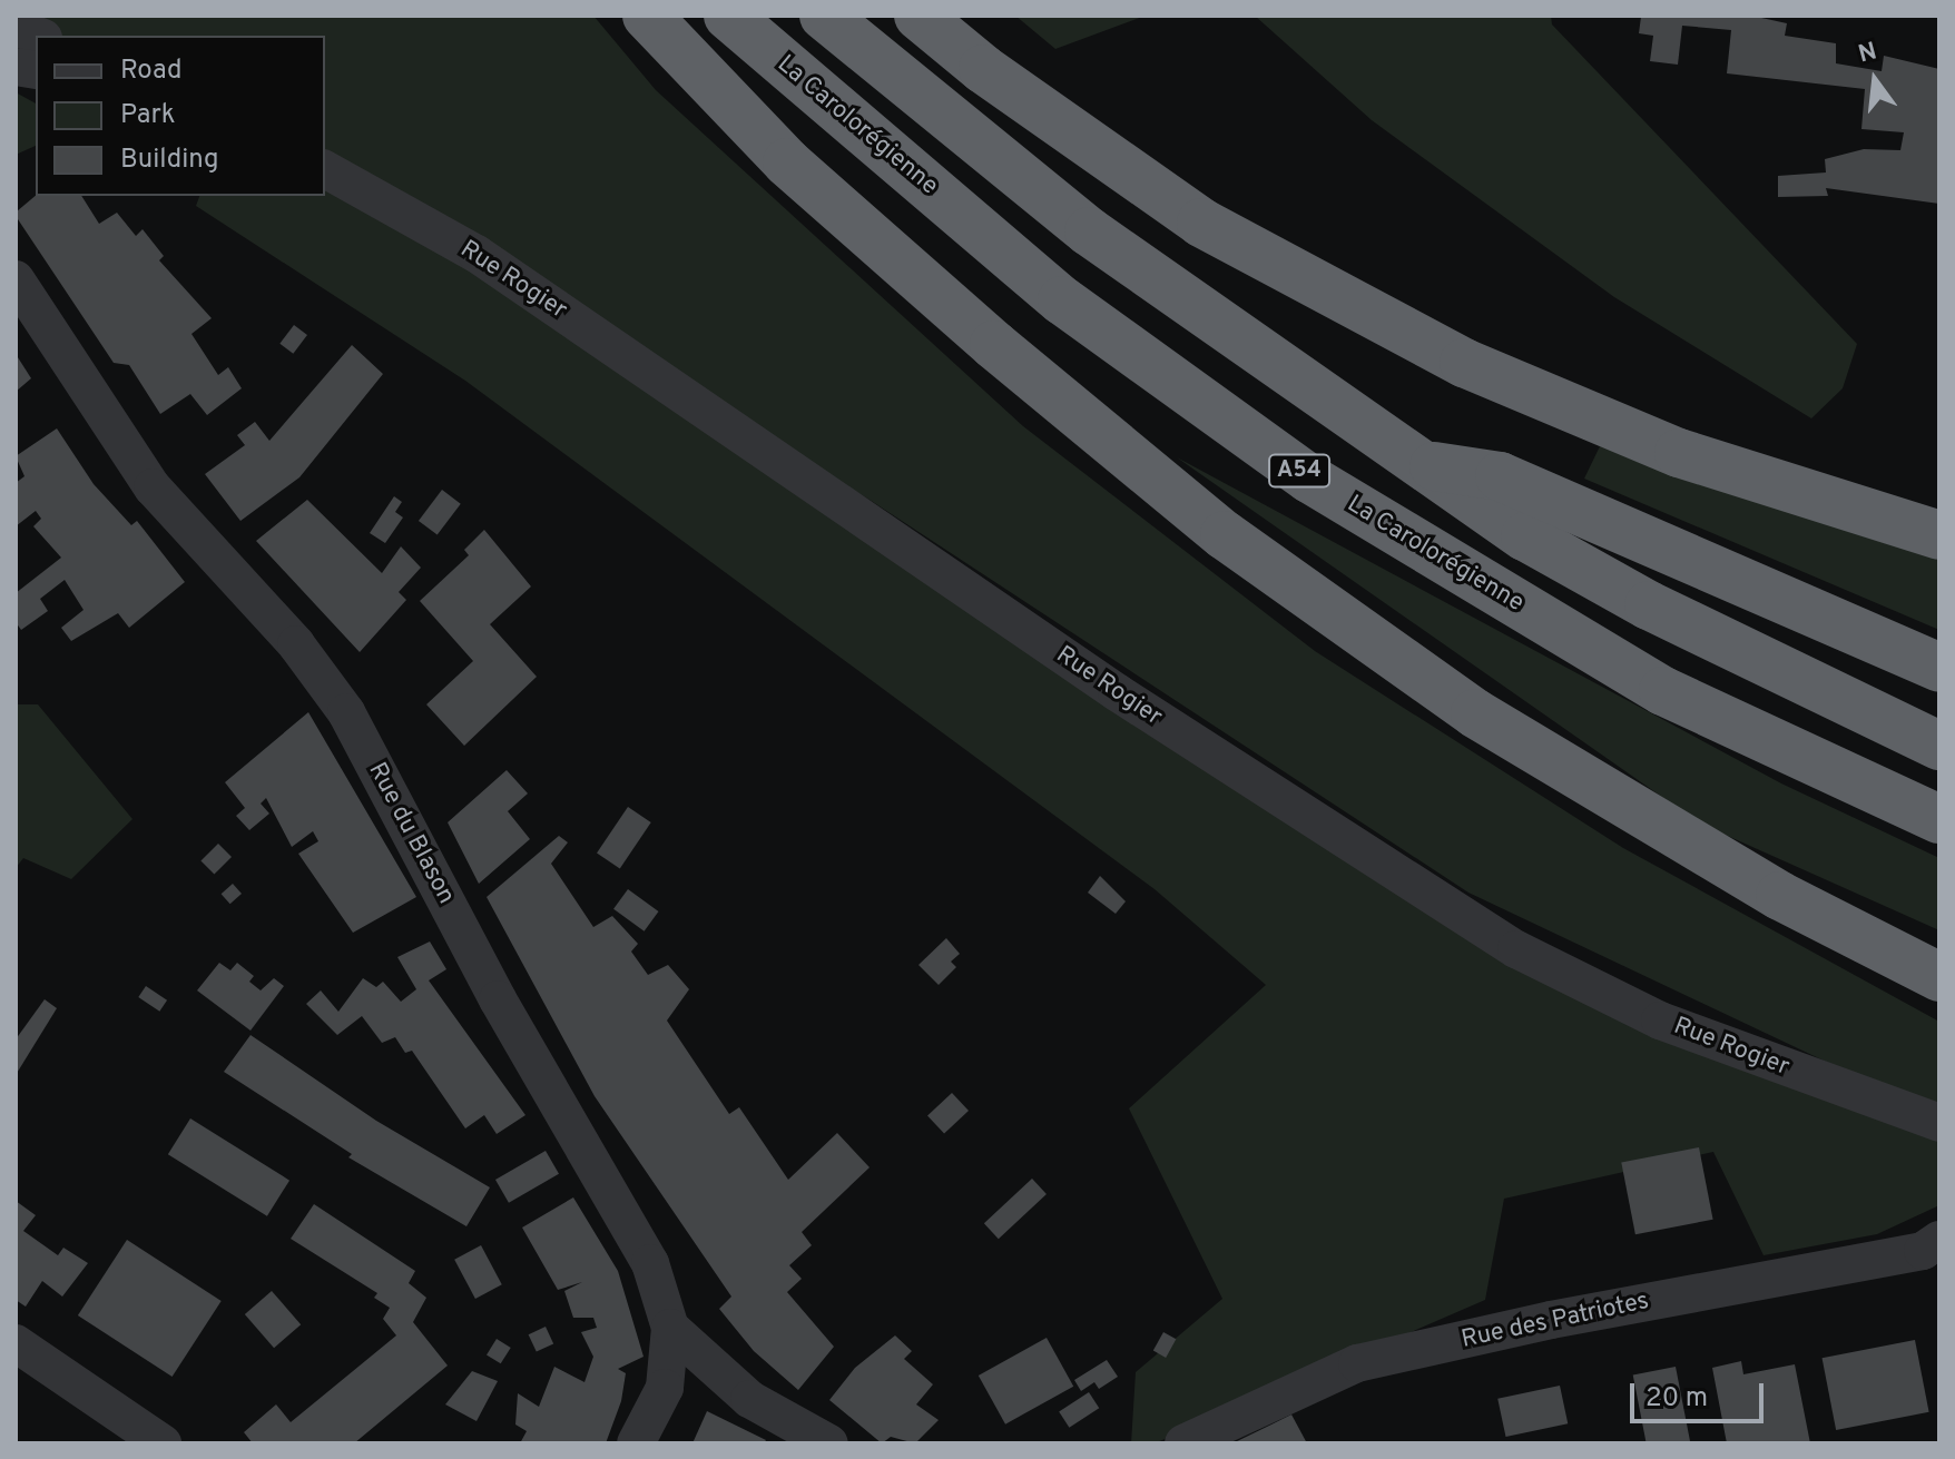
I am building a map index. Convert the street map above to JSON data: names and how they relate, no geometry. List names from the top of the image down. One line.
{"streets":{"highway":["La Carolorégienne","A54"],"street":["Rue Rogier","Rue du Blason","Rue des Patriotes"]},"legend":["Road","Park","Building"],"scale_bar":"20 m","north":"top"}
